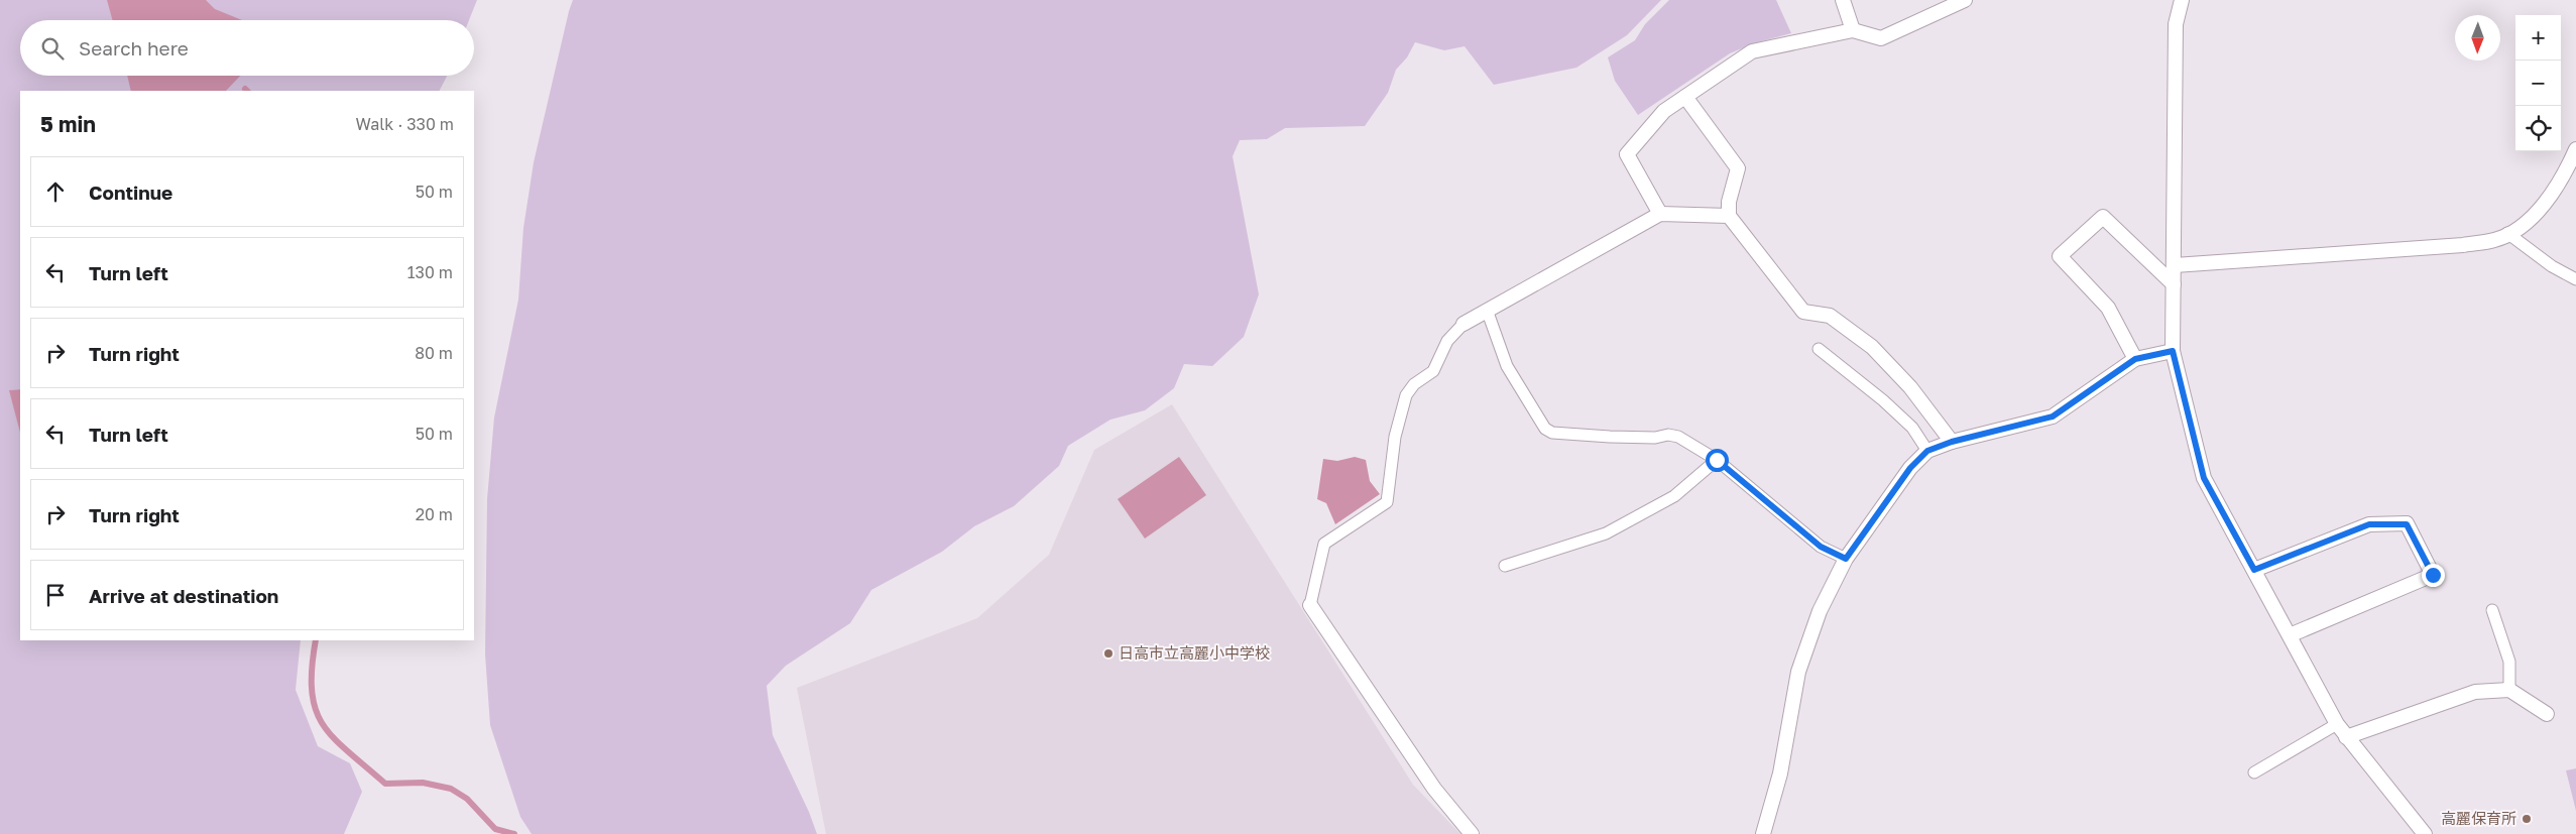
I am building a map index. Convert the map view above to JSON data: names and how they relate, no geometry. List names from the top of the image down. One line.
{"places":["日高市立高麗小中学校","高麗保育所"],"north":"bottom","page":{"map_buttons":["+","−"],"search":"Search here","heading":["5 min","Walk · 330 m"],"list":[["Continue","50 m"],["Turn left","130 m"],["Turn right","80 m"],["Turn left","50 m"],["Turn right","20 m"],"Arrive at destination"]}}
